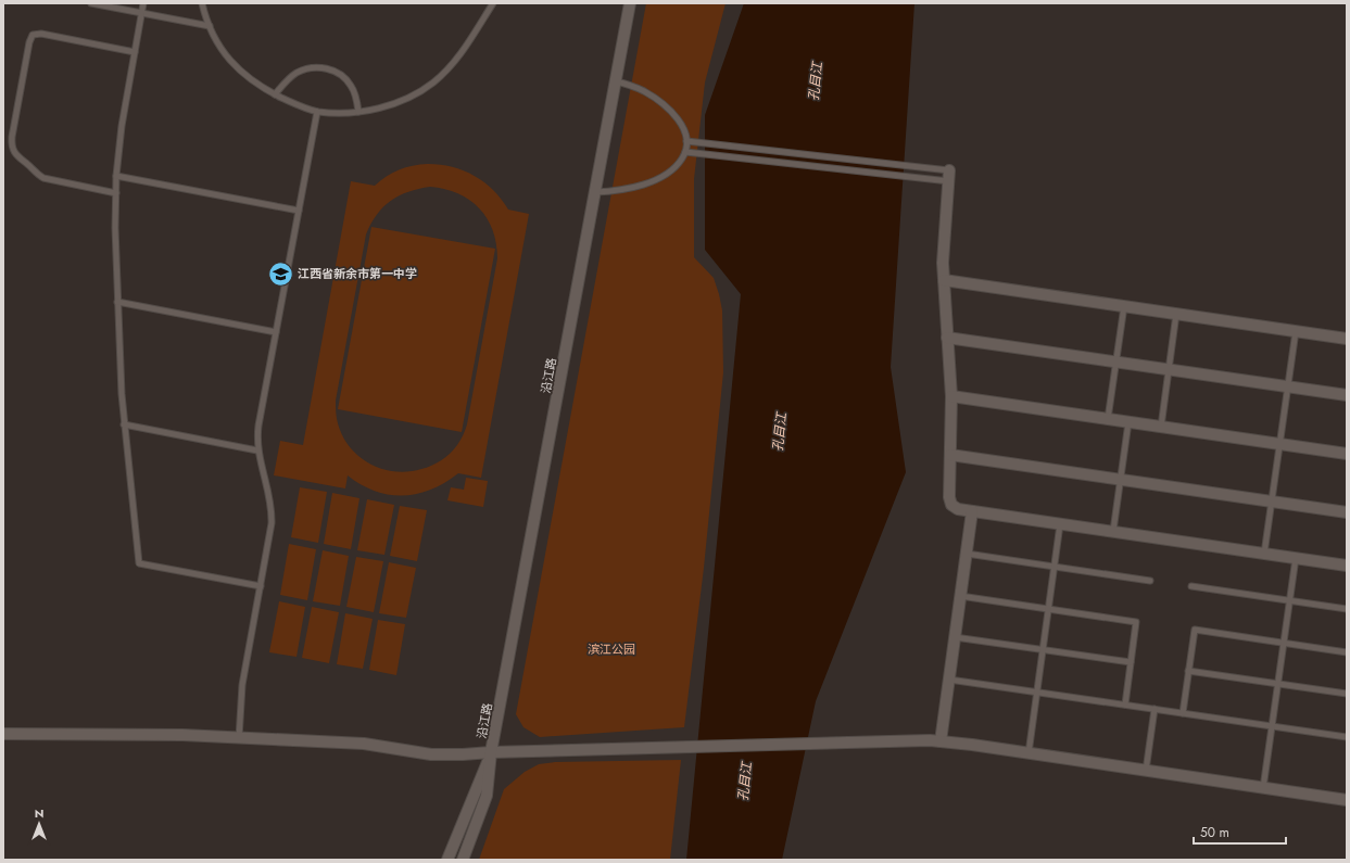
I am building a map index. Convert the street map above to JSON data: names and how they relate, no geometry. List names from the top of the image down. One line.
{"streets":{"street":["沿江路"]},"water":["孔目江"],"parks":["滨江公园"],"places":{"school or university":["江西省新余市第一中学"]},"scale_bar":"50 m","north":"top"}
